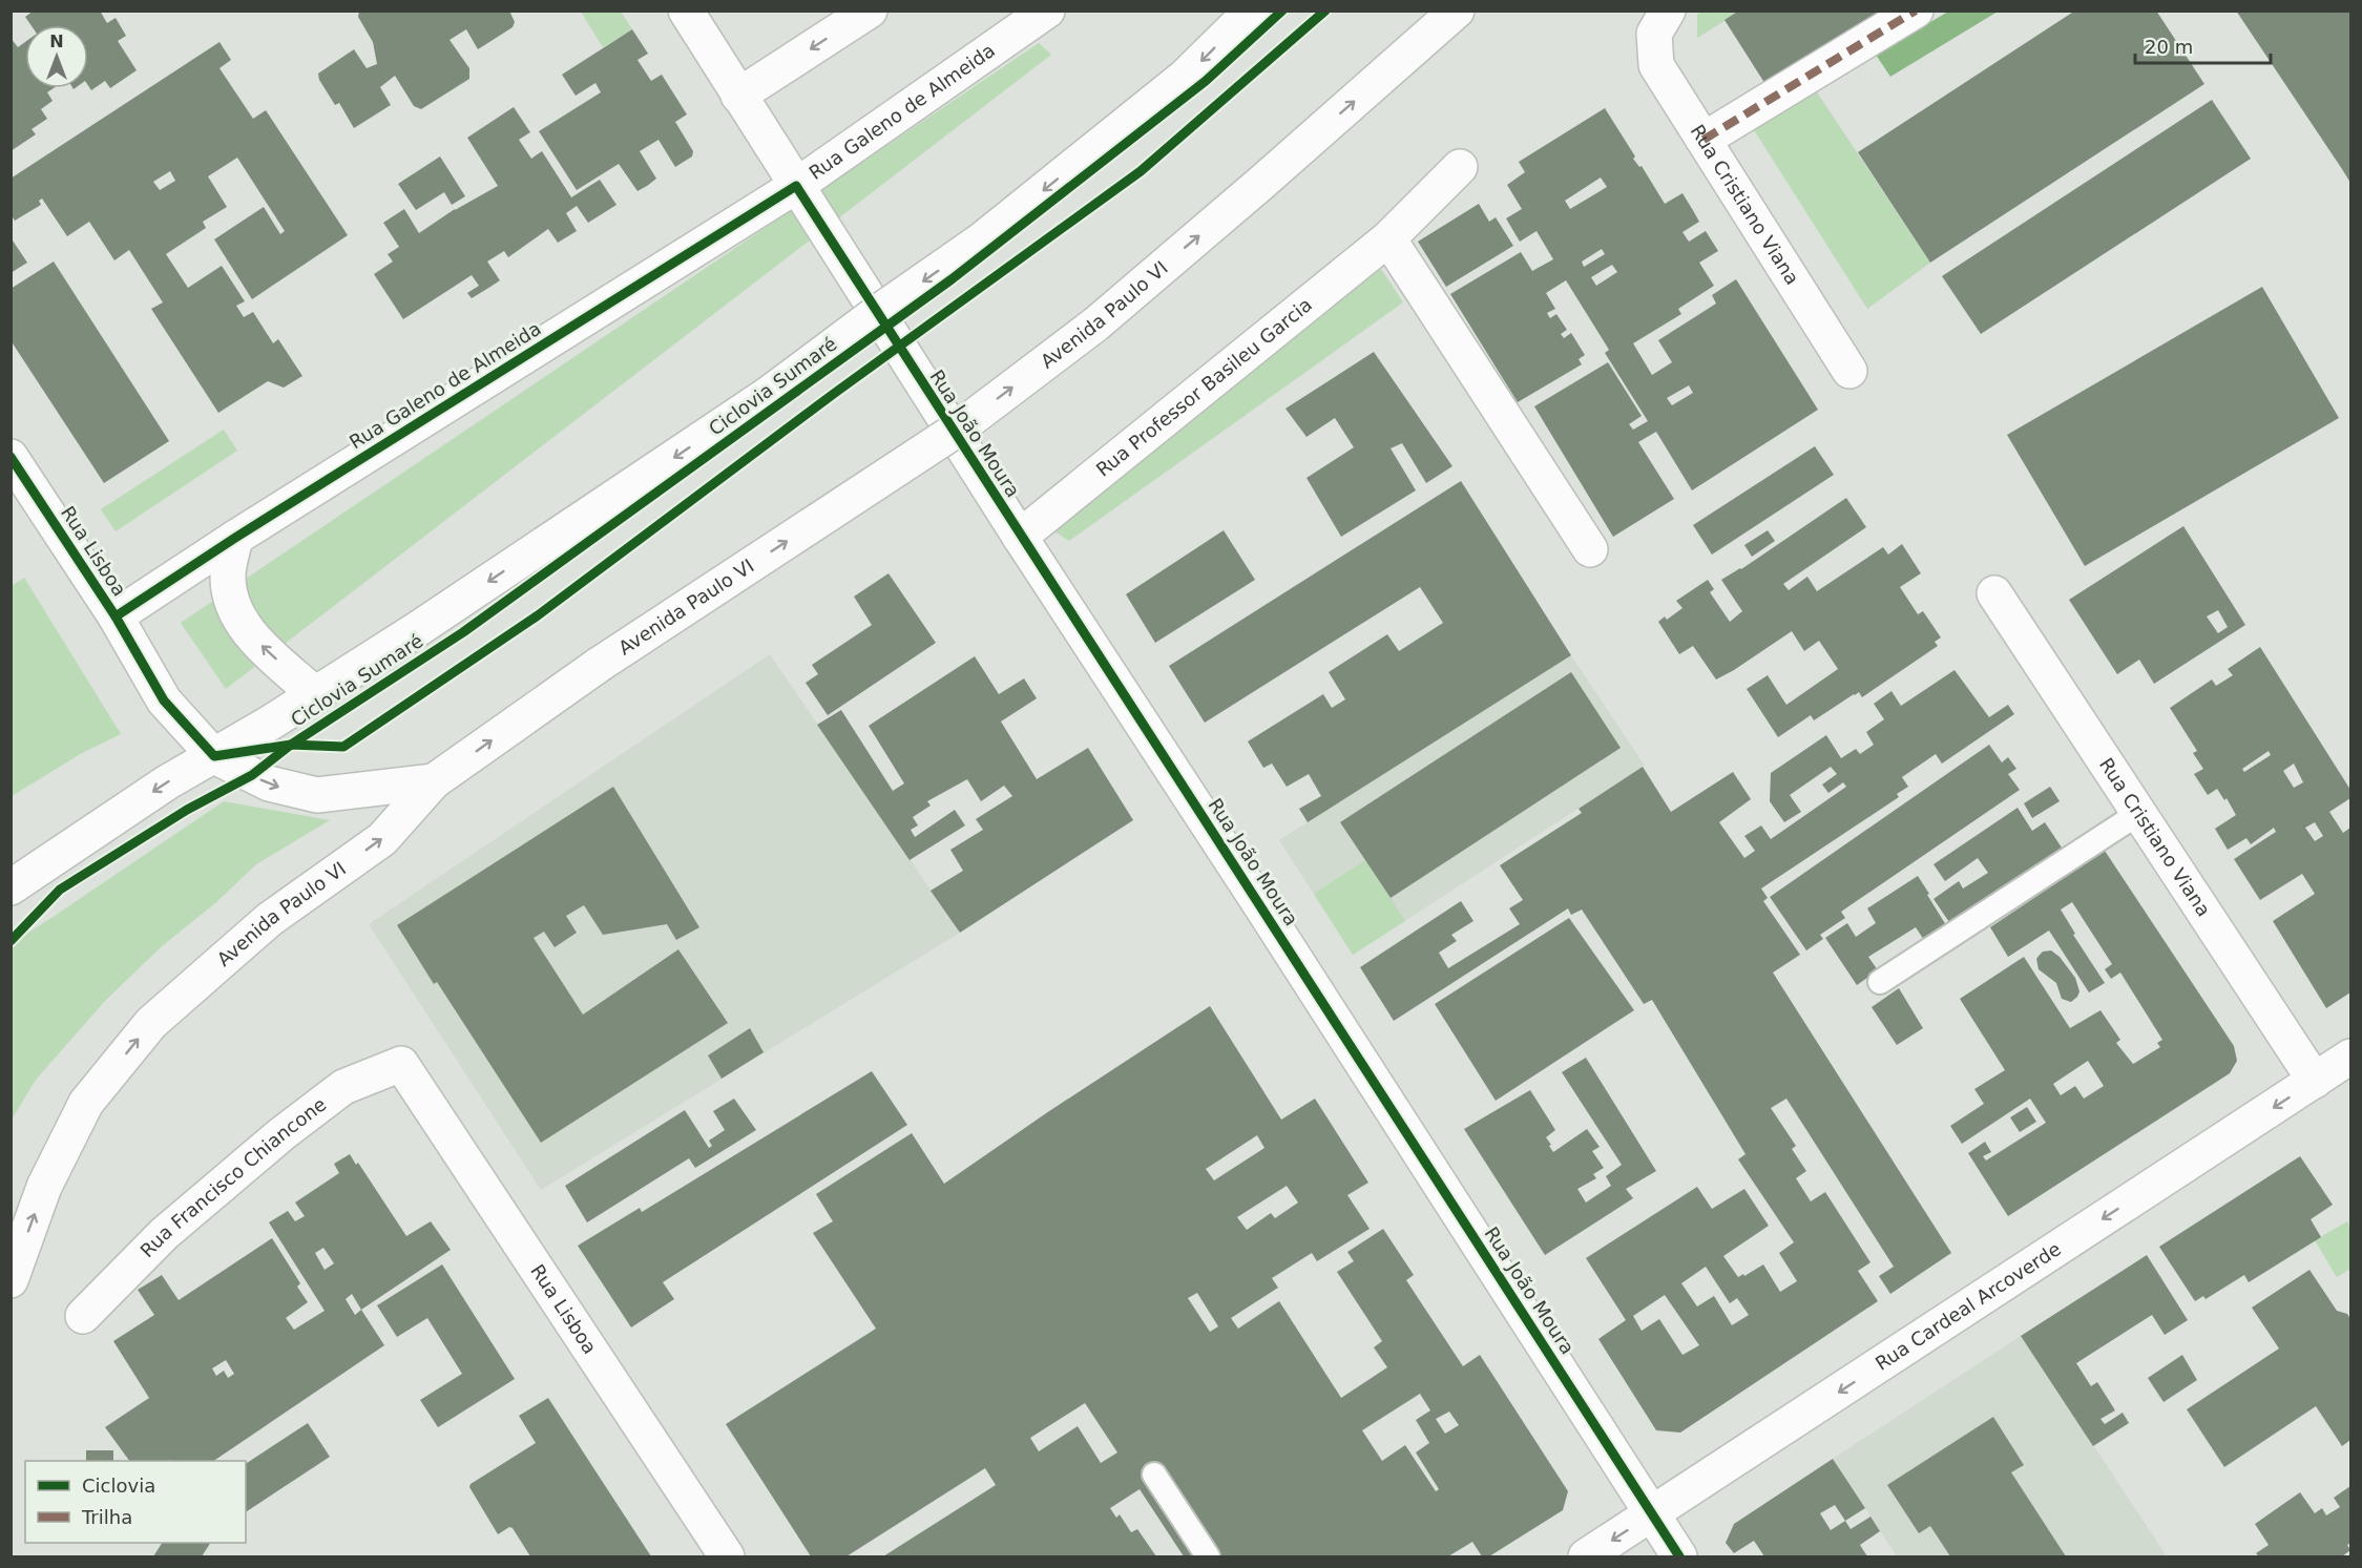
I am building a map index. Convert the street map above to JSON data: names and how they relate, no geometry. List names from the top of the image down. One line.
{"streets":{"street":["Rua Galeno de Almeida","Rua Cristiano Viana","Avenida Paulo VI","Rua Professor Basileu Garcia","Rua João Moura","Rua Lisboa","Rua Francisco Chiancone","Rua Cardeal Arcoverde"],"cycle path":["Ciclovia Sumaré"]},"crossings":[["Rua Galeno de Almeida","Rua João Moura"],["Rua Galeno de Almeida","Rua Lisboa"],["Rua Cristiano Viana","Rua Cardeal Arcoverde"],["Rua Professor Basileu Garcia","Rua João Moura"],["Rua João Moura","Rua Cardeal Arcoverde"],["Rua Lisboa","Rua Francisco Chiancone"]],"one_way":["Rua Cardeal Arcoverde"],"legend":["Ciclovia","Trilha"],"scale_bar":"20 m","north":"top"}
